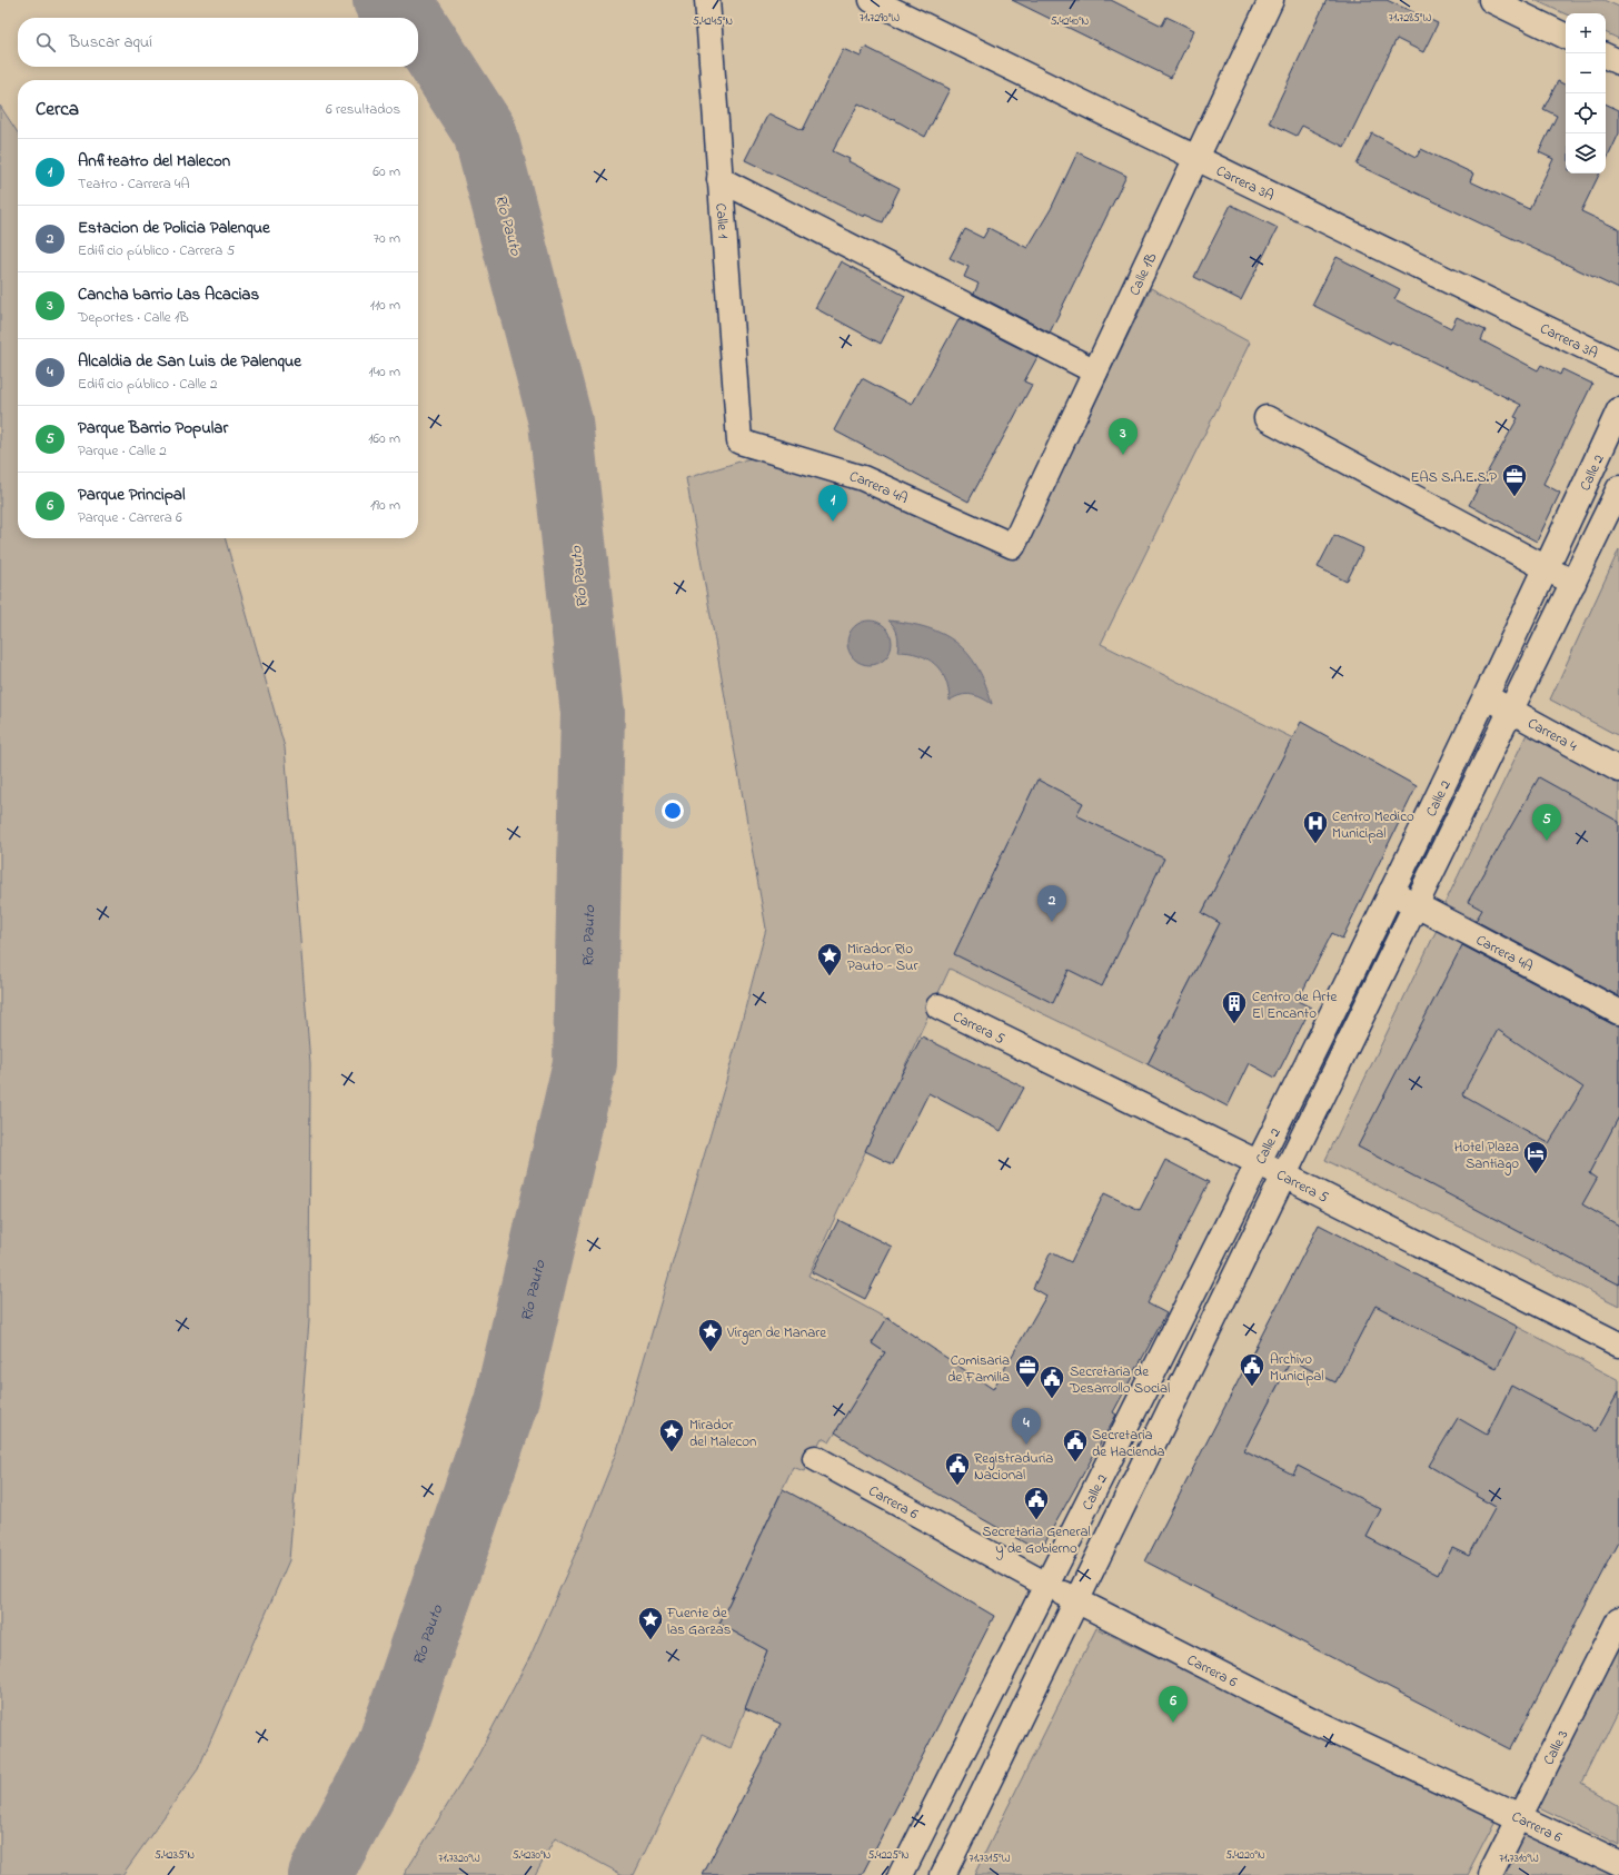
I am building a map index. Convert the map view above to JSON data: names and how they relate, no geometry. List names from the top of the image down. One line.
{"streets":{"street":["Carrera 3A","Calle 1","Calle 1B","Calle 2","Carrera 4A","Carrera 4","Carrera 5","Carrera 6","Calle 3"]},"crossings":[["Carrera 3A","Calle 1B"],["Calle 1","Carrera 4A"],["Calle 1B","Carrera 4A"],["Calle 2","Carrera 4A"],["Calle 2","Carrera 4"],["Calle 2","Carrera 5"],["Calle 2","Carrera 6"],["Carrera 6","Calle 3"]],"water":["Río Pauto"],"places":{"office":["EAS S.A.E.S.P","Comisaria de Familia"],"hospital":["Centro Medico Municipal"],"place":["Mirador Rio Pauto - Sur","Vírgen de Manare","Mirador del Malecon","Fuente de las Garzas"],"building":["Centro de Arte El Encanto"],"hotel":["Hotel Plaza Santiago"],"public building":["Archivo Municipal","Secretaria de Desarrollo Social","Secretaria de Hacienda","Registraduria Nacional","Secretaria General y de Gobierno"]},"page":{"map_buttons":["+","−"],"search":"Buscar aquí","heading":["Cerca","6 resultados"],"list":[{"mark":"1","name":"Anfiteatro del Malecon","note":"Teatro · Carrera 4A","value":"60 m"},{"mark":"2","name":"Estacion de Policia Palenque","note":"Edificio público · Carrera 5","value":"70 m"},{"mark":"3","name":"Cancha barrio Las Acacias","note":"Deportes · Calle 1B","value":"110 m"},{"mark":"4","name":"Alcaldia de San Luis de Palenque","note":"Edificio público · Calle 2","value":"140 m"},{"mark":"5","name":"Parque Barrio Popular","note":"Parque · Calle 2","value":"160 m"},{"mark":"6","name":"Parque Principal","note":"Parque · Carrera 6","value":"190 m"}],"pins":["3","1","5","2","4","6"]},"coordinates":["71.7285°W","71.7290°W","5.4245°N","5.4240°N","5.4235°N","5.4230°N","5.4225°N","5.4220°N","71.7320°W","71.7315°W","71.7310°W"]}
